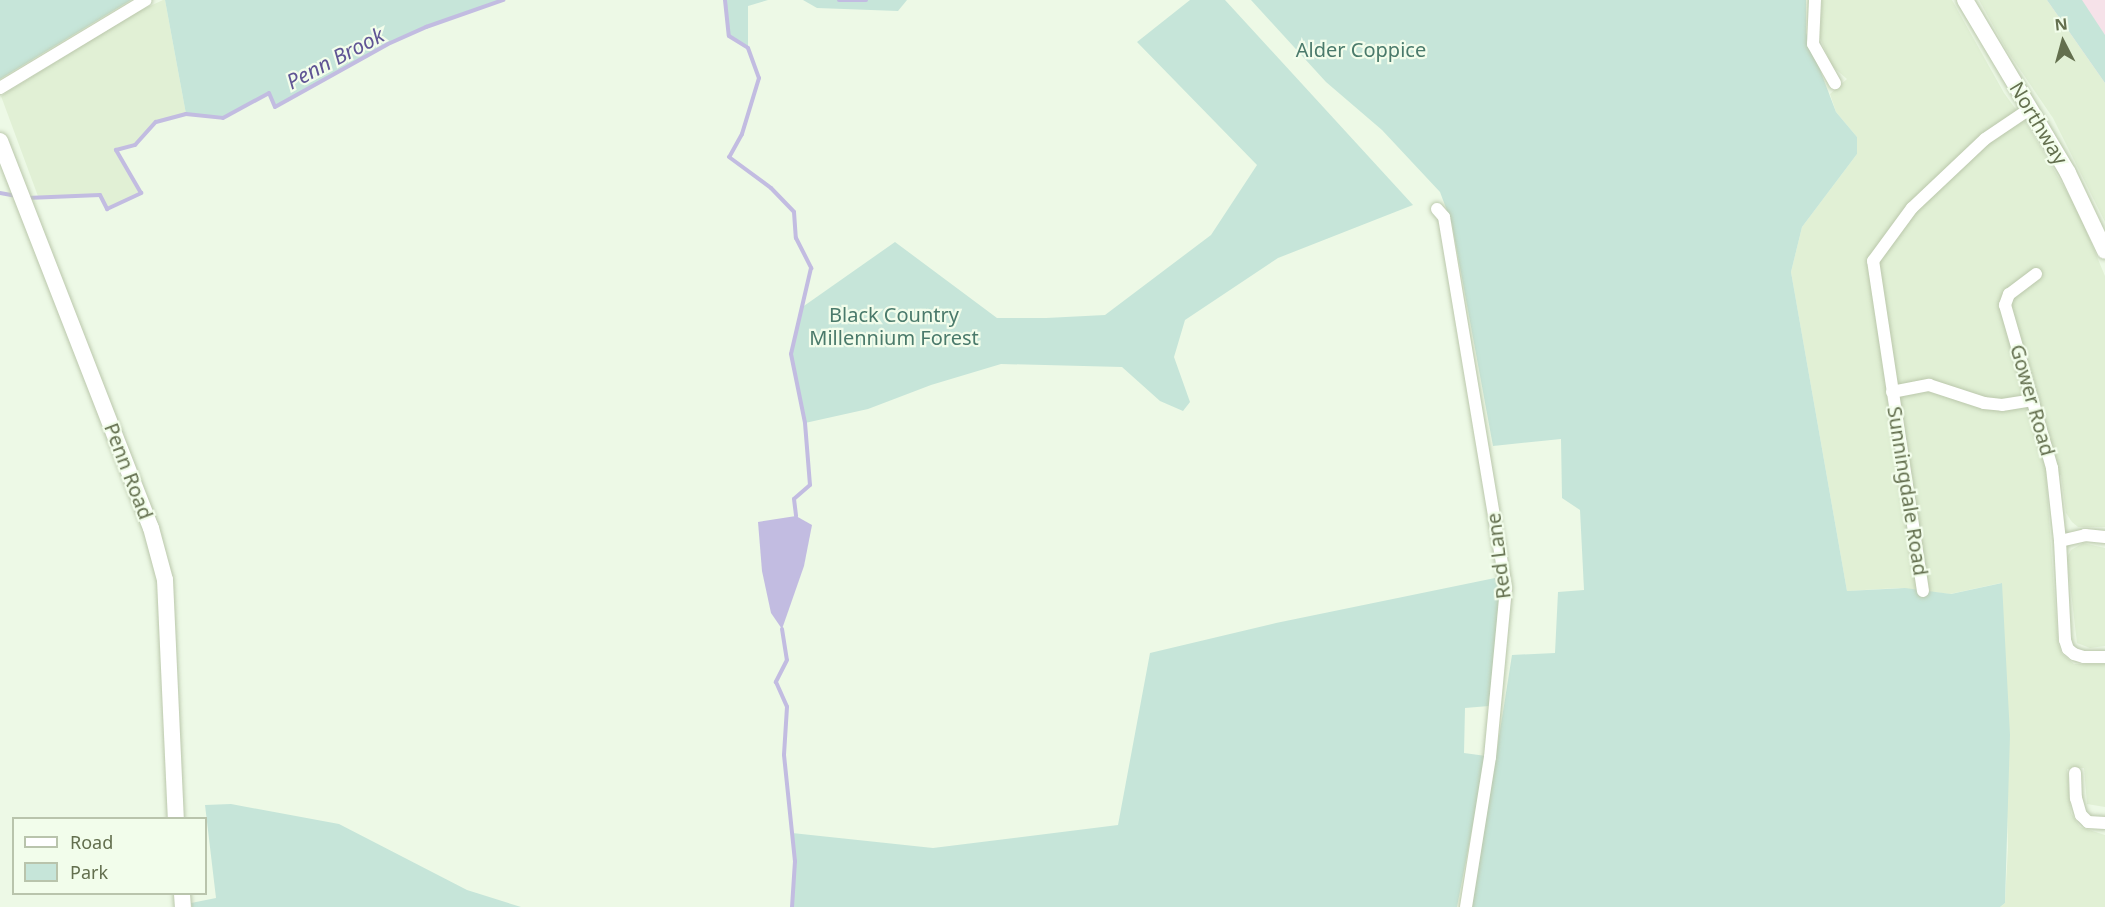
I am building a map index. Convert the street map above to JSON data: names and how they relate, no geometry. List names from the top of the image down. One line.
{"streets":{"street":["Northway","Gower Road","Penn Road","Sunningdale Road","Red Lane"]},"crossings":[["Northway","Sunningdale Road"],["Gower Road","Sunningdale Road"]],"water":["Penn Brook"],"parks":["Alder Coppice","Black Country Millennium Forest"],"legend":["Road","Park"],"north":"top"}
